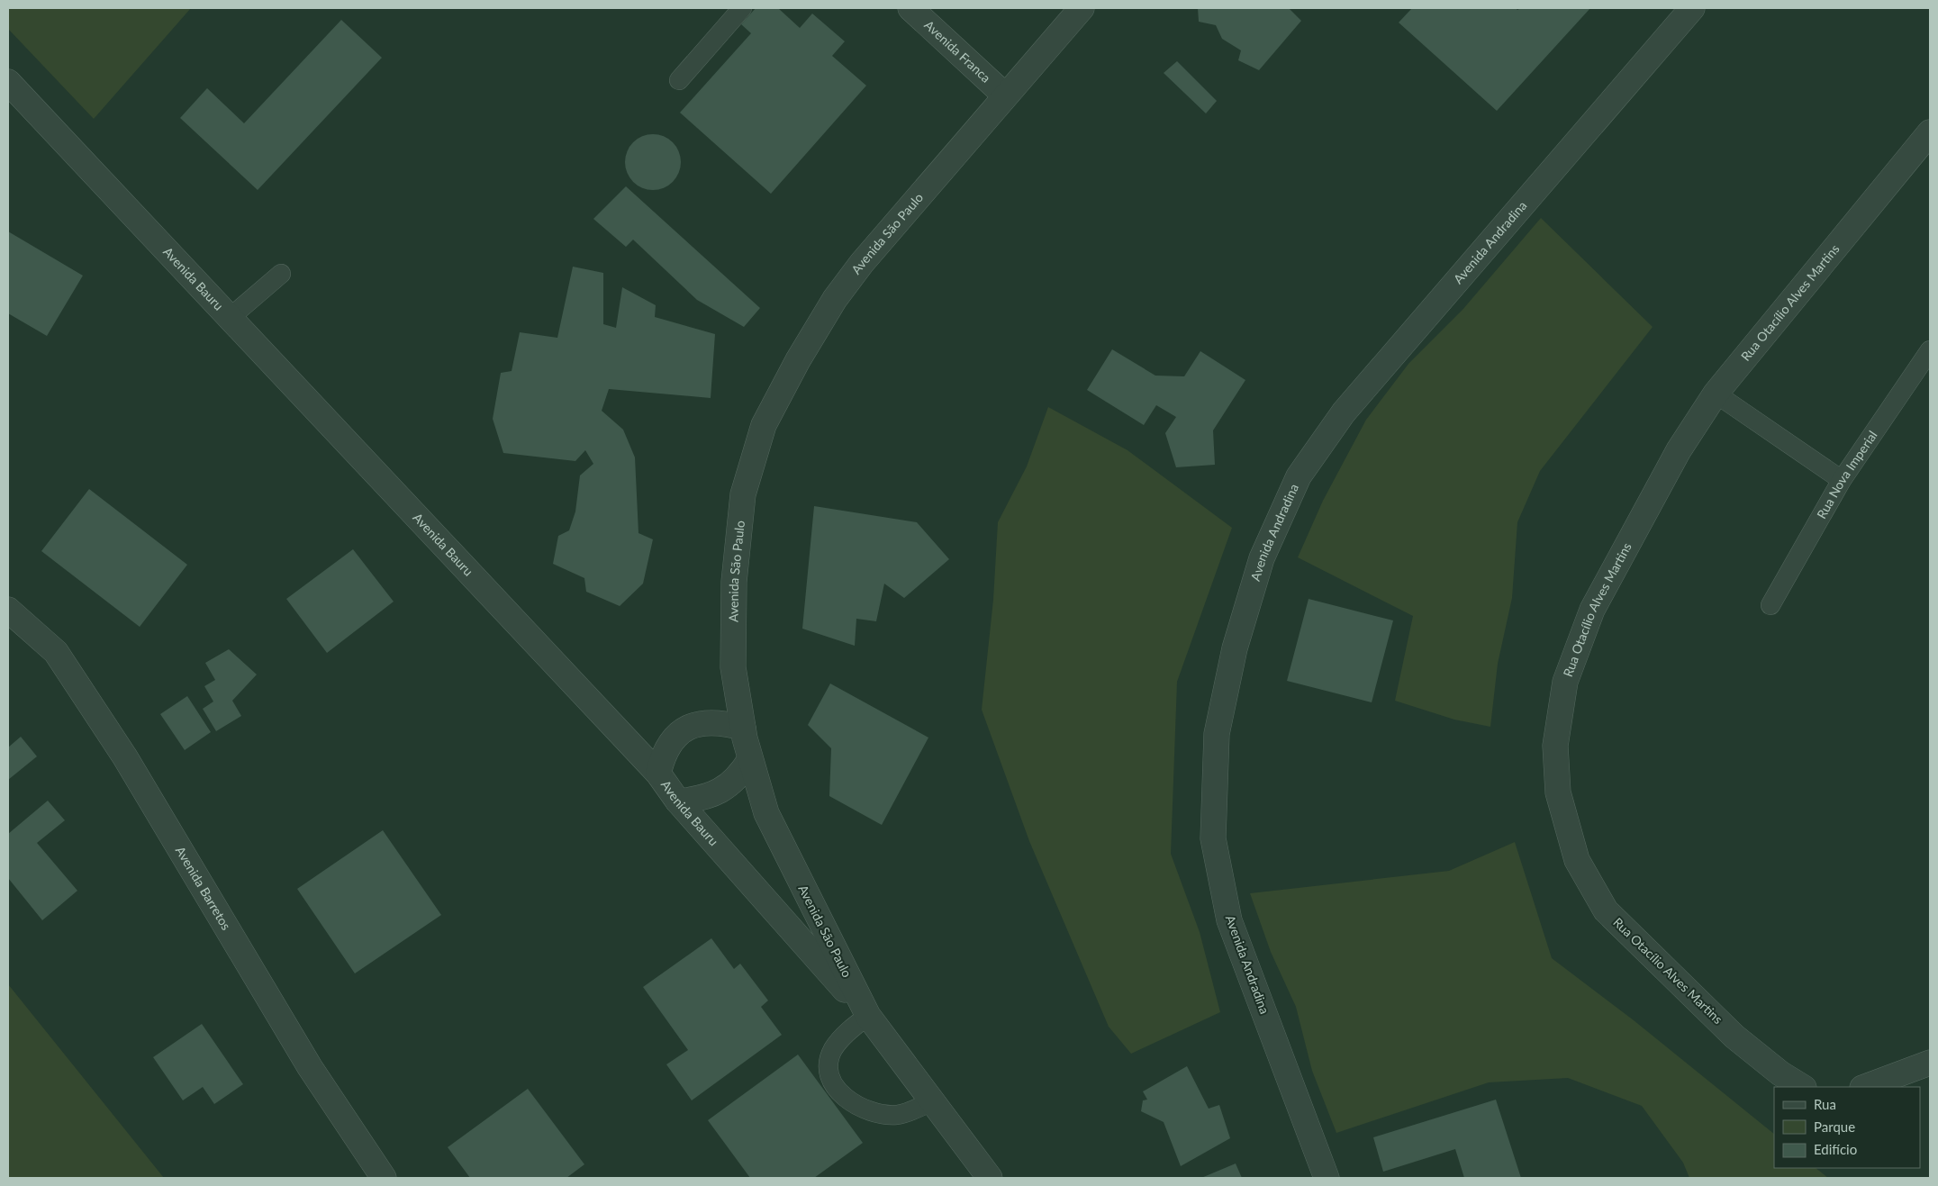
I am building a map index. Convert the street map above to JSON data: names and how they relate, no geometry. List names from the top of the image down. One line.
{"streets":{"street":["Avenida Franca","Avenida São Paulo","Avenida Andradina","Avenida Bauru","Rua Otacílio Alves Martins","Avenida Barretos"],"lane":["Rua Nova Imperial"]},"crossings":[["Avenida Franca","Avenida São Paulo"],["Avenida São Paulo","Avenida Bauru"]],"legend":["Rua","Parque","Edifício"]}
